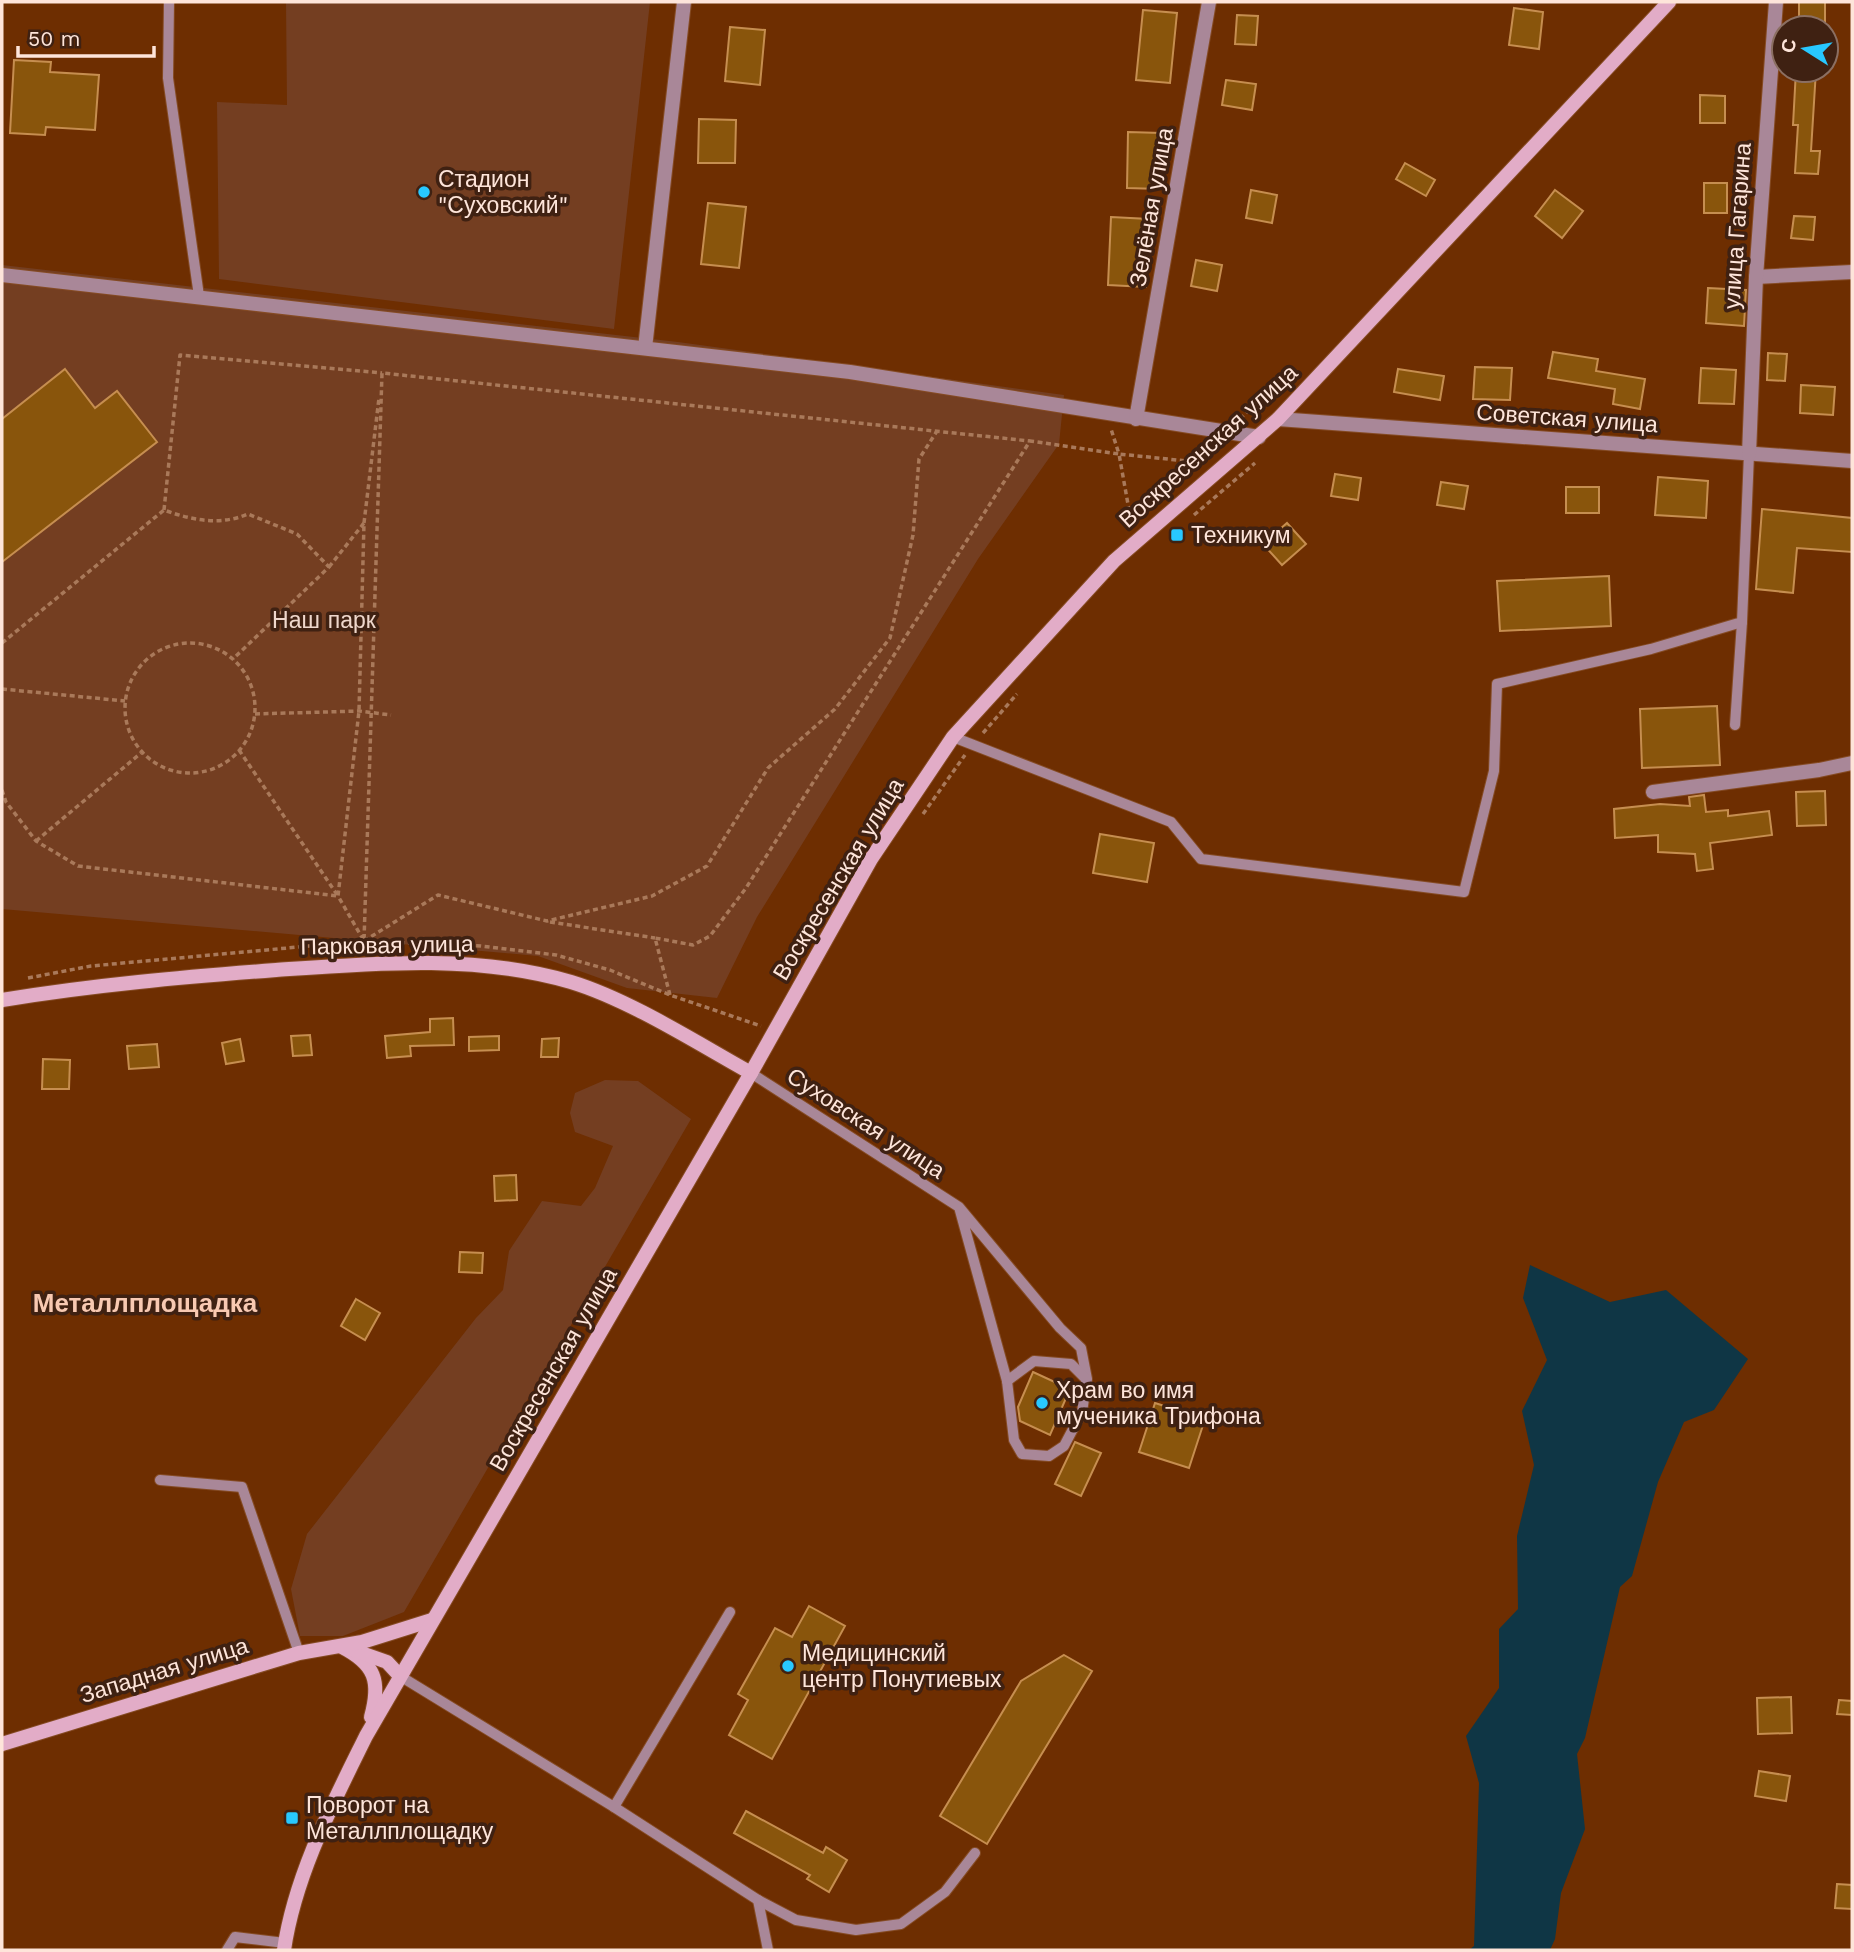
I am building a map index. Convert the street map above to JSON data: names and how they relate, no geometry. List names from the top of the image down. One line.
{"streets":{"street":["Зелёная улица","улица Гагарина","Советская улица","Воскресенская улица","Парковая улица","Западная улица"],"lane":["Суховская улица"]},"crossings":[["улица Гагарина","Советская улица"],["Советская улица","Воскресенская улица"],["Воскресенская улица","Парковая улица"],["Воскресенская улица","Суховская улица"],["Парковая улица","Суховская улица"]],"districts":["Металлплощадка"],"parks":["Наш парк"],"places":{"other":["Стадион \"Суховский\"","Храм во имя мученика Трифона","Медицинский центр Понутиевых"],"transit":["Техникум","Поворот на Металлплощадку"]},"scale_bar":"50 m","north":"left"}
